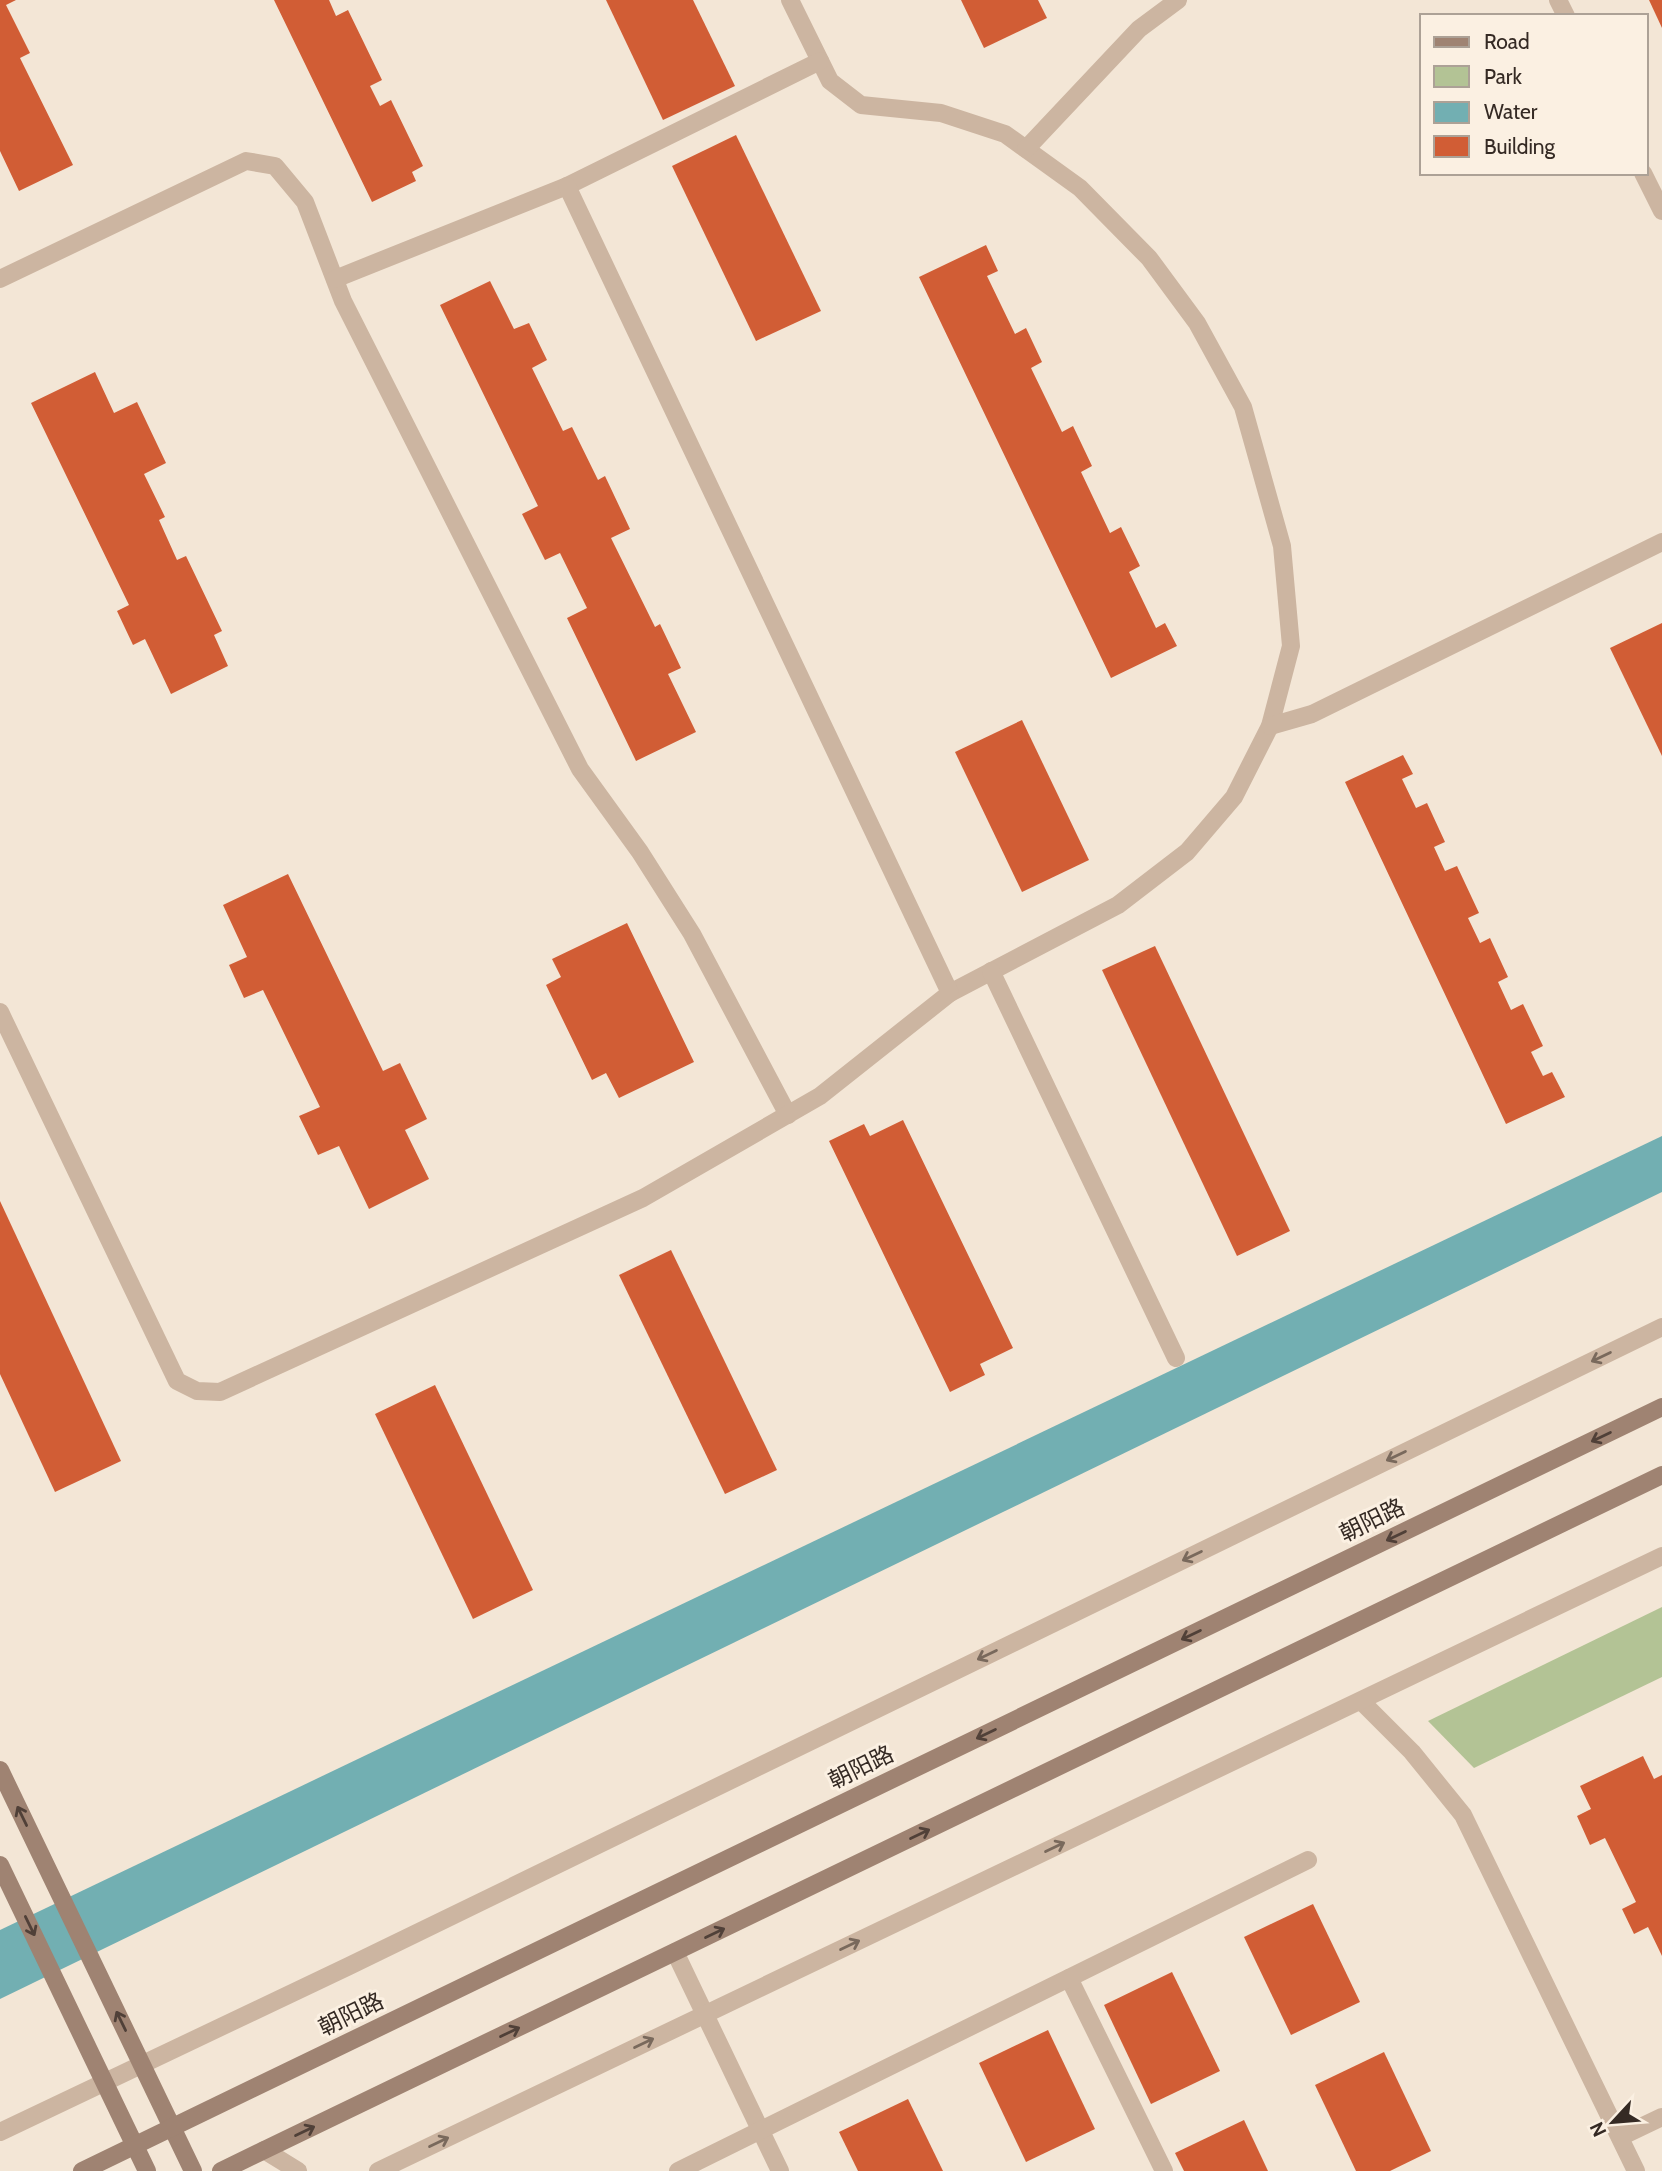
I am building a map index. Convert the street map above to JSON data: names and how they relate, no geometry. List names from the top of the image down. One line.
{"streets":{"main road":["朝阳路"]},"legend":["Road","Park","Water","Building"],"north":"bottom left"}
